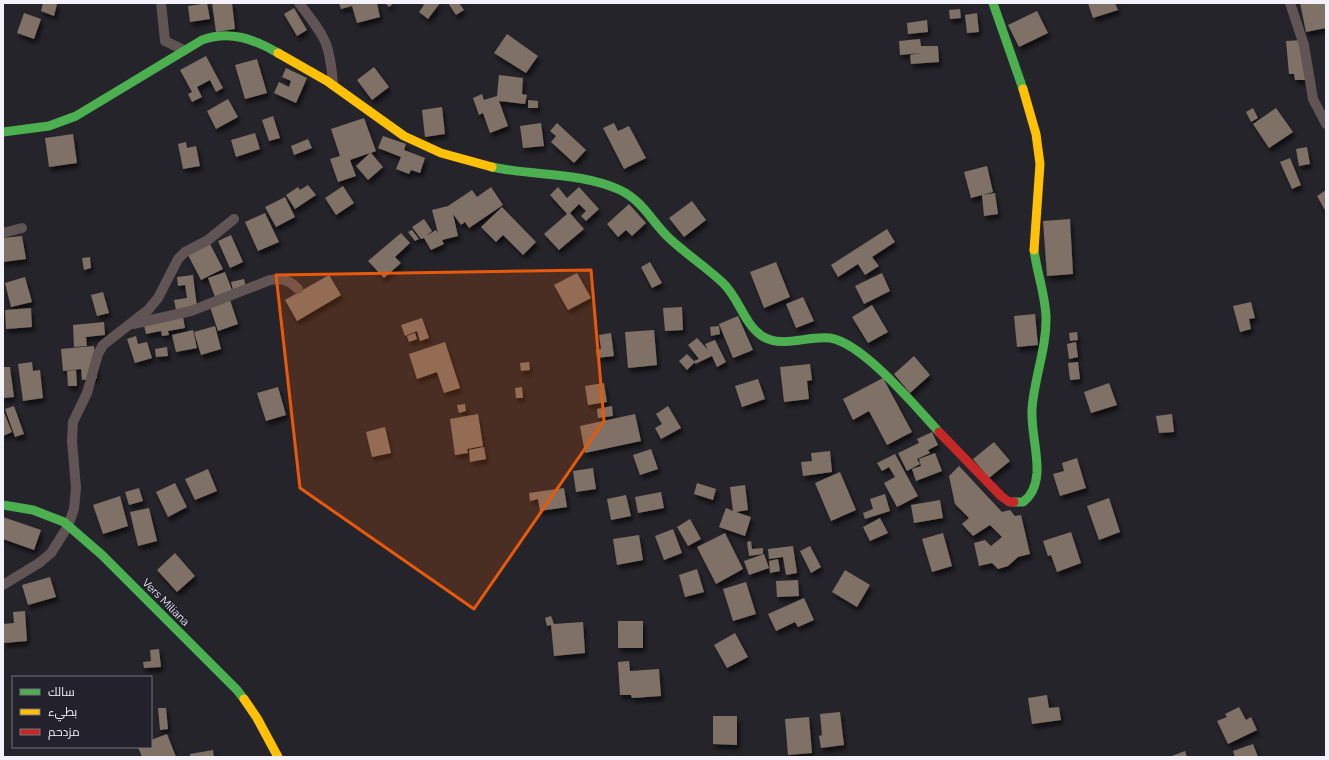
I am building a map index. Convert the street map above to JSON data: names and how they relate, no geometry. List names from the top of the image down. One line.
{"streets":{"main road":["Vers Miliana"]},"legend":["سالك","بطيء","مزدحم"]}
